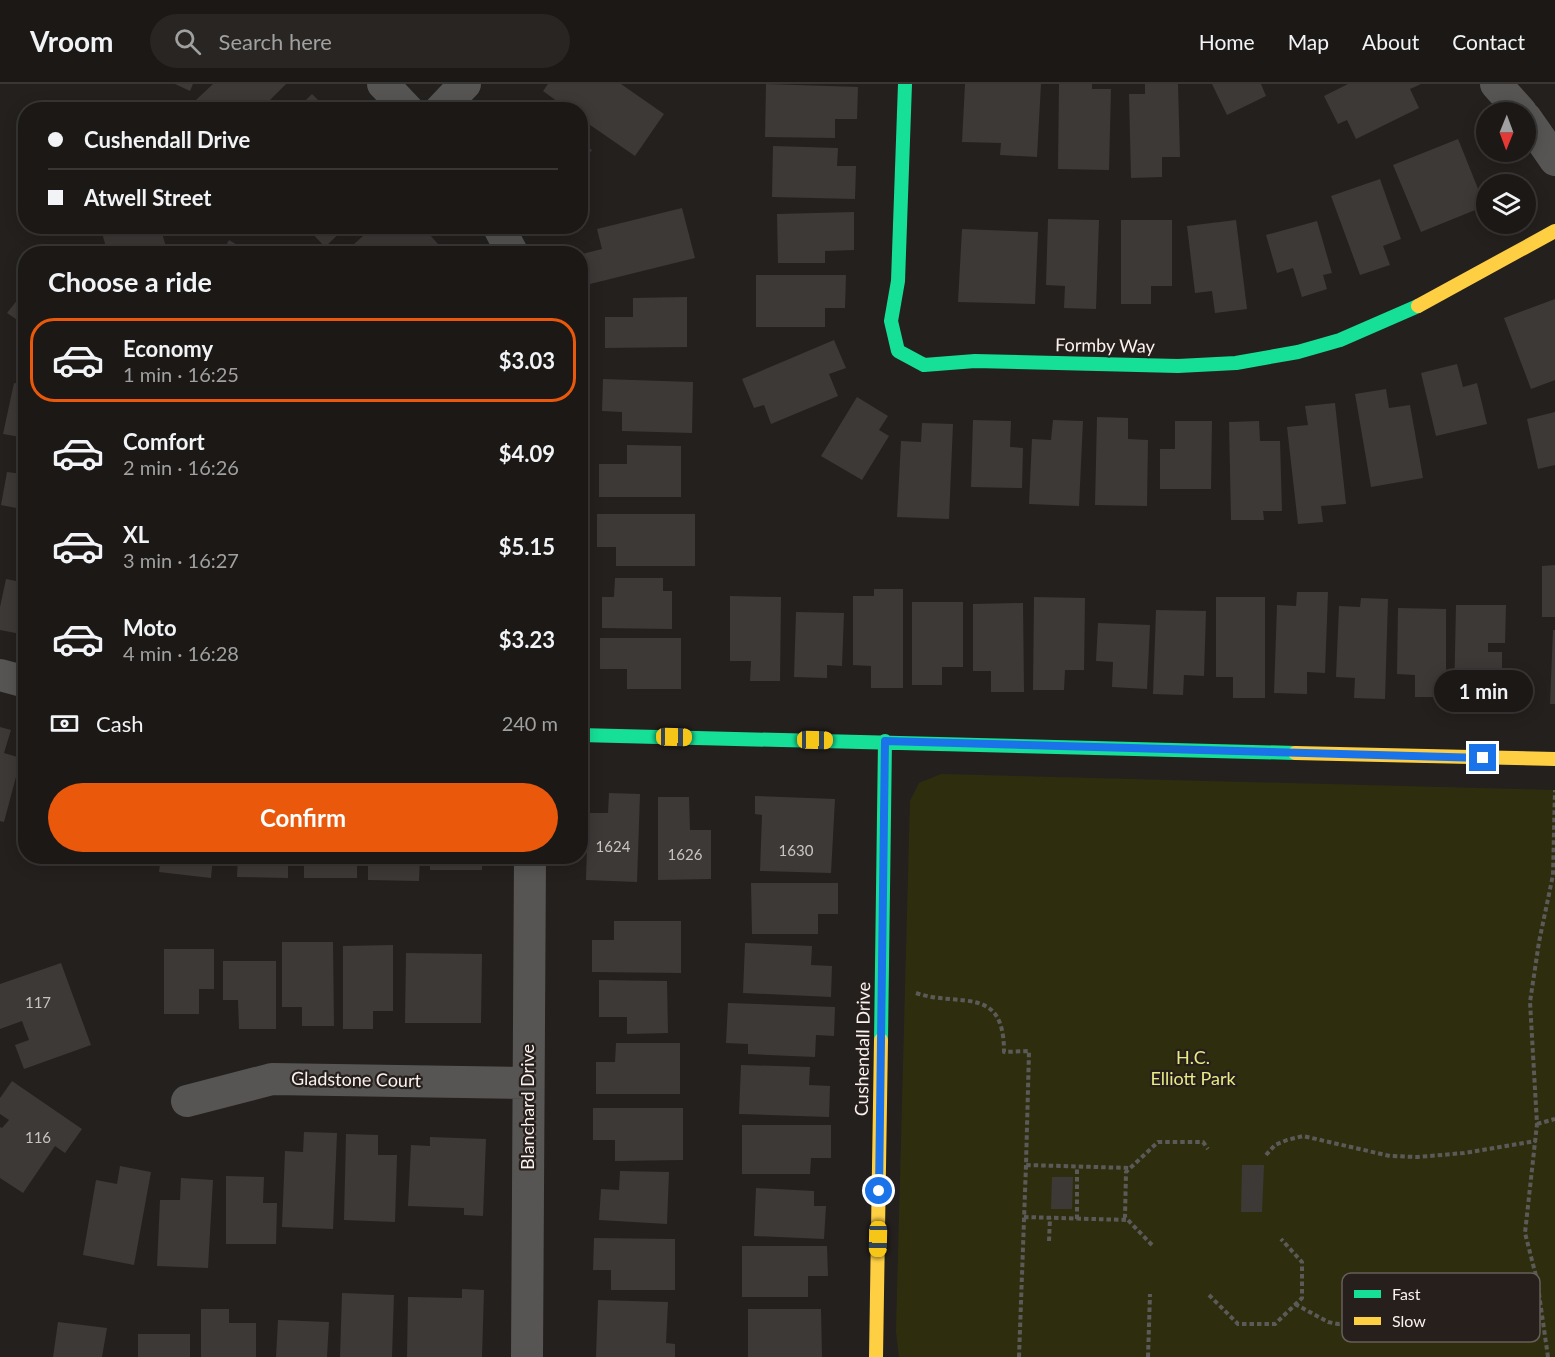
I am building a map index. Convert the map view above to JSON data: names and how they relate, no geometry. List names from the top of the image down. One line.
{"streets":{"street":["Formby Way","Cushendall Drive","Gladstone Court","Blanchard Drive"]},"crossings":[["Gladstone Court","Blanchard Drive"]],"parks":["H.C. Elliott Park"],"house_numbers":["1624","1630","1626","117","116"],"legend":["Fast","Slow"],"north":"bottom","page":{"header":"Vroom","search":"Search here","nav":["Home","Map","About","Contact"],"banner":["Cushendall Drive","Atwell Street"],"heading":"Choose a ride","list":[{"name":"Economy","note":"1 min · 16:25","value":"$3.03"},{"name":"Comfort","note":"2 min · 16:26","value":"$4.09"},{"name":"XL","note":"3 min · 16:27","value":"$5.15"},{"name":"Moto","note":"4 min · 16:28","value":"$3.23"}],"bubble":"1 min","pay":["Cash","240 m"],"buttons":"Confirm"}}
